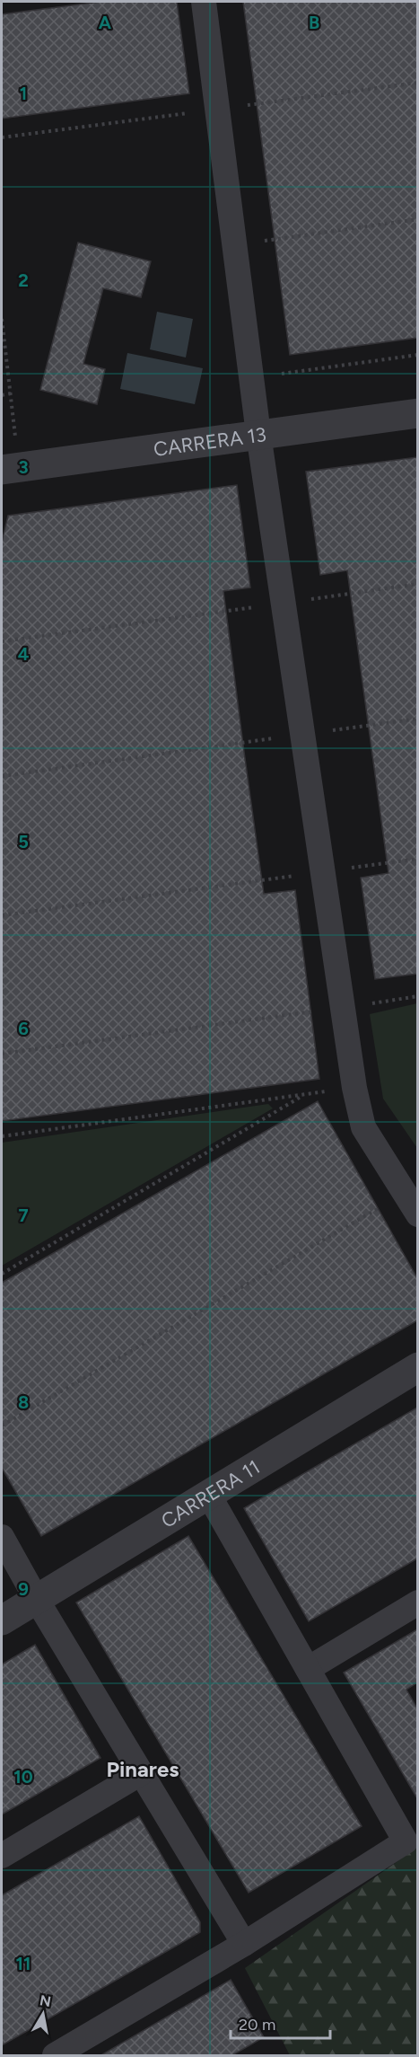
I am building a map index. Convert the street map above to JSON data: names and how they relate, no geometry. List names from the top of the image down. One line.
{"streets":{"street":["CARRERA 13","CARRERA 11"]},"districts":["Pinares"],"scale_bar":"20 m","north":"top","grid":{"columns":["A","B"],"rows":["1","2","3","4","5","6","7","8","9","10","11"]}}
